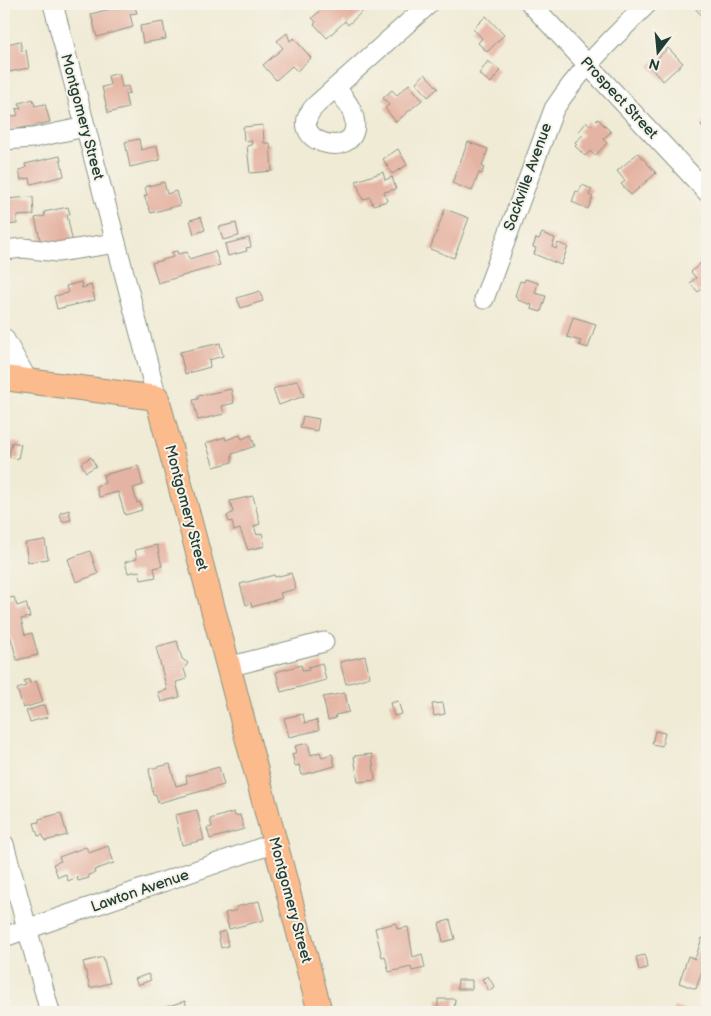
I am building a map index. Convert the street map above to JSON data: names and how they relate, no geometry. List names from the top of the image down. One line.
{"streets":{"main road":["Montgomery Street"],"street":["Prospect Street","Sackville Avenue","Lawton Avenue"]},"crossings":[["Prospect Street","Sackville Avenue"],["Montgomery Street","Lawton Avenue"]],"north":"bottom"}
